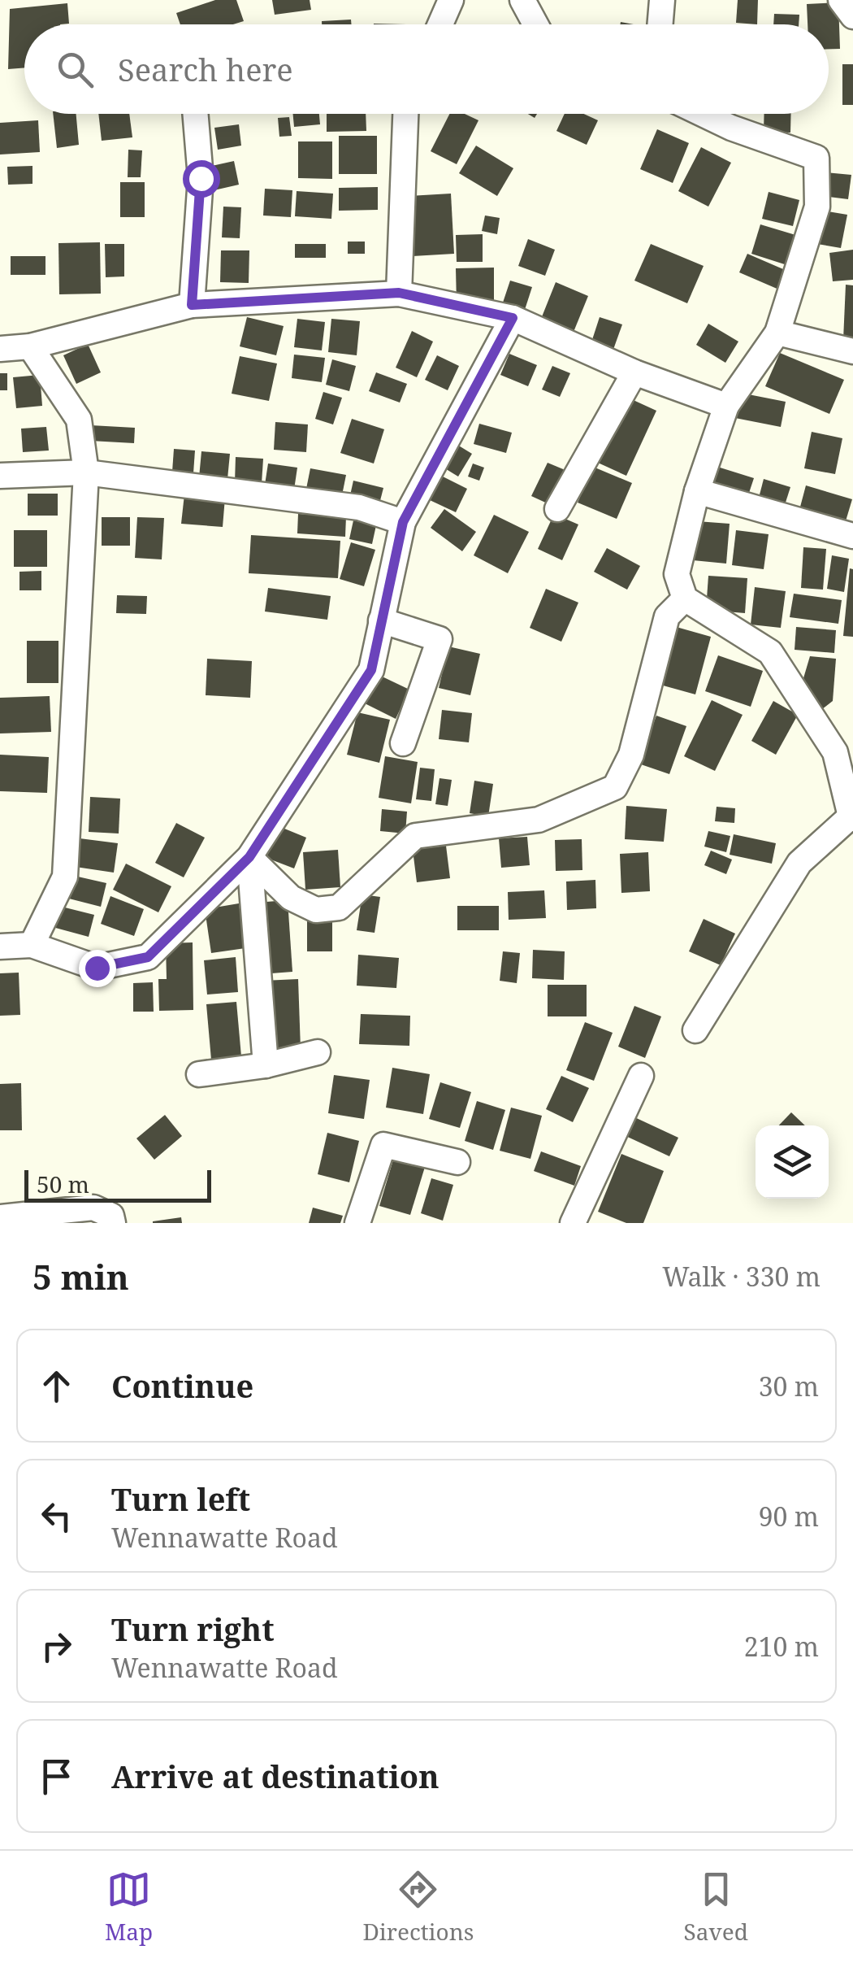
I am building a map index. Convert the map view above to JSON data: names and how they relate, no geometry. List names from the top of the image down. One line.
{"scale_bar":"50 m","page":{"search":"Search here","scale":"50 m","heading":["5 min","Walk · 330 m"],"list":[["Continue","30 m"],["Turn left","Wennawatte Road","90 m"],["Turn right","Wennawatte Road","210 m"],"Arrive at destination"],"nav":["Map","Directions","Saved"]}}
